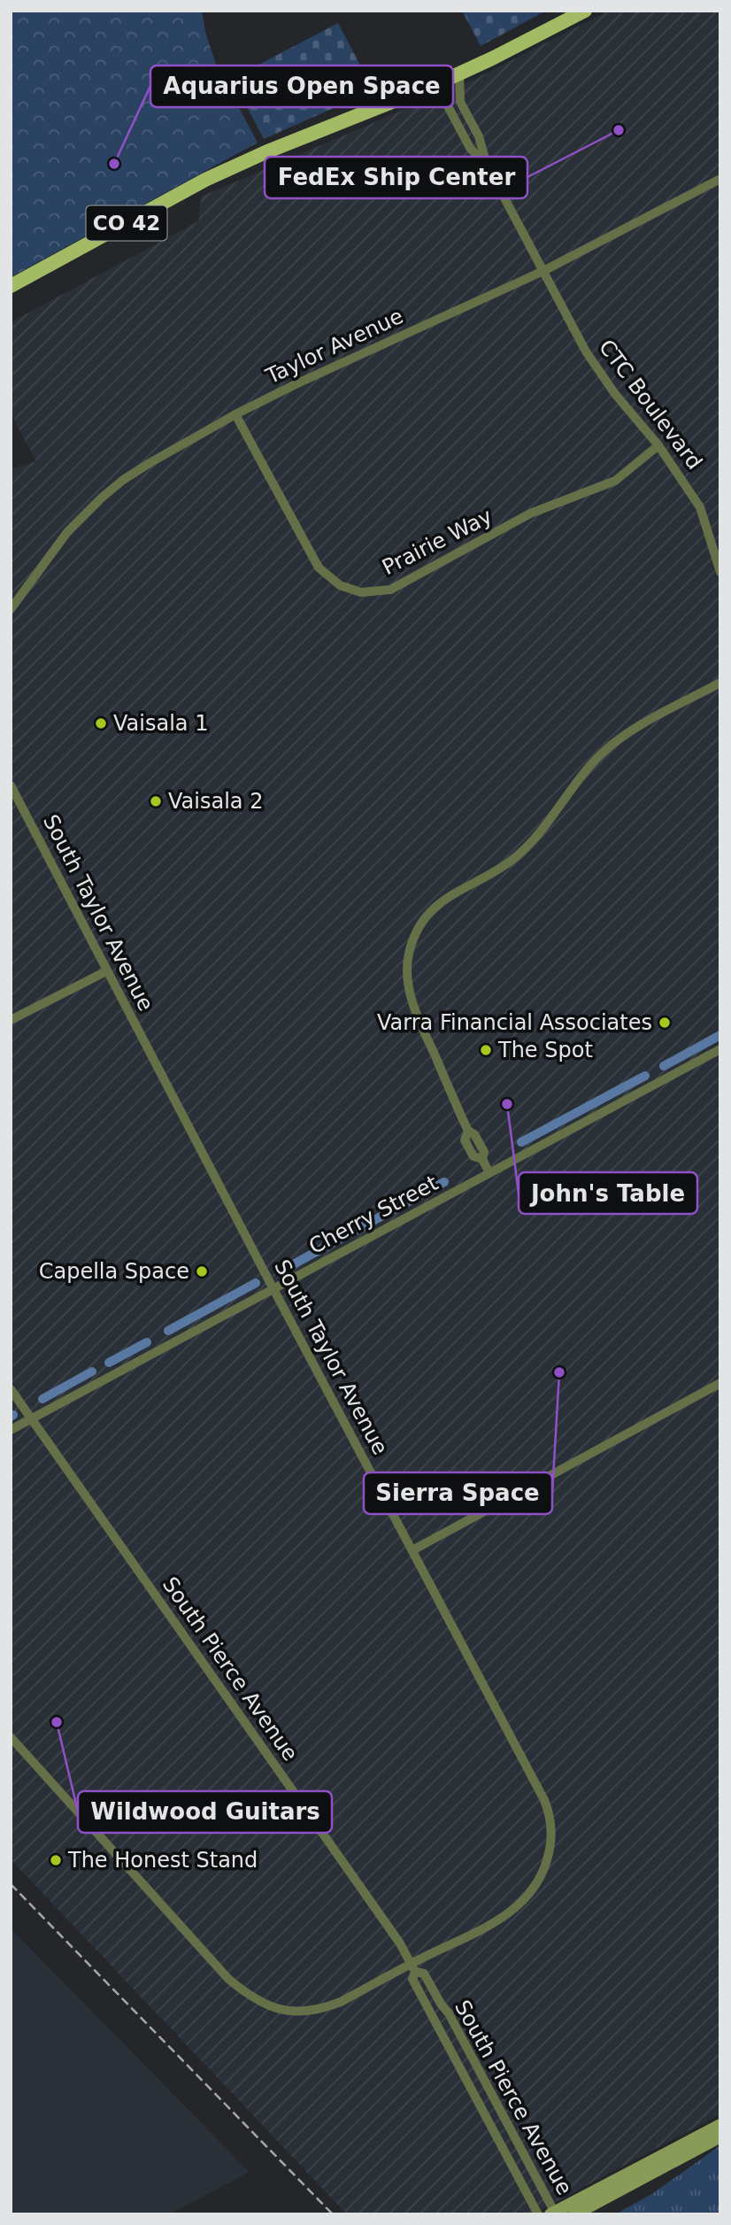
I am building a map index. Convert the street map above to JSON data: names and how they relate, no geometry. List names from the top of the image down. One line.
{"streets":{"main road":["CO 42"],"street":["Taylor Avenue","CTC Boulevard","Prairie Way","South Taylor Avenue","Cherry Street","South Pierce Avenue"]},"crossings":[["CO 42","CTC Boulevard"],["Taylor Avenue","CTC Boulevard"],["Taylor Avenue","Prairie Way"],["CTC Boulevard","Prairie Way"],["South Taylor Avenue","Cherry Street"],["South Taylor Avenue","South Pierce Avenue"],["Cherry Street","South Pierce Avenue"]],"places":["FedEx Ship Center","Aquarius Open Space","Vaisala 1","Vaisala 2","Varra Financial Associates","The Spot","John's Table","Capella Space","Sierra Space","Wildwood Guitars","The Honest Stand"]}
